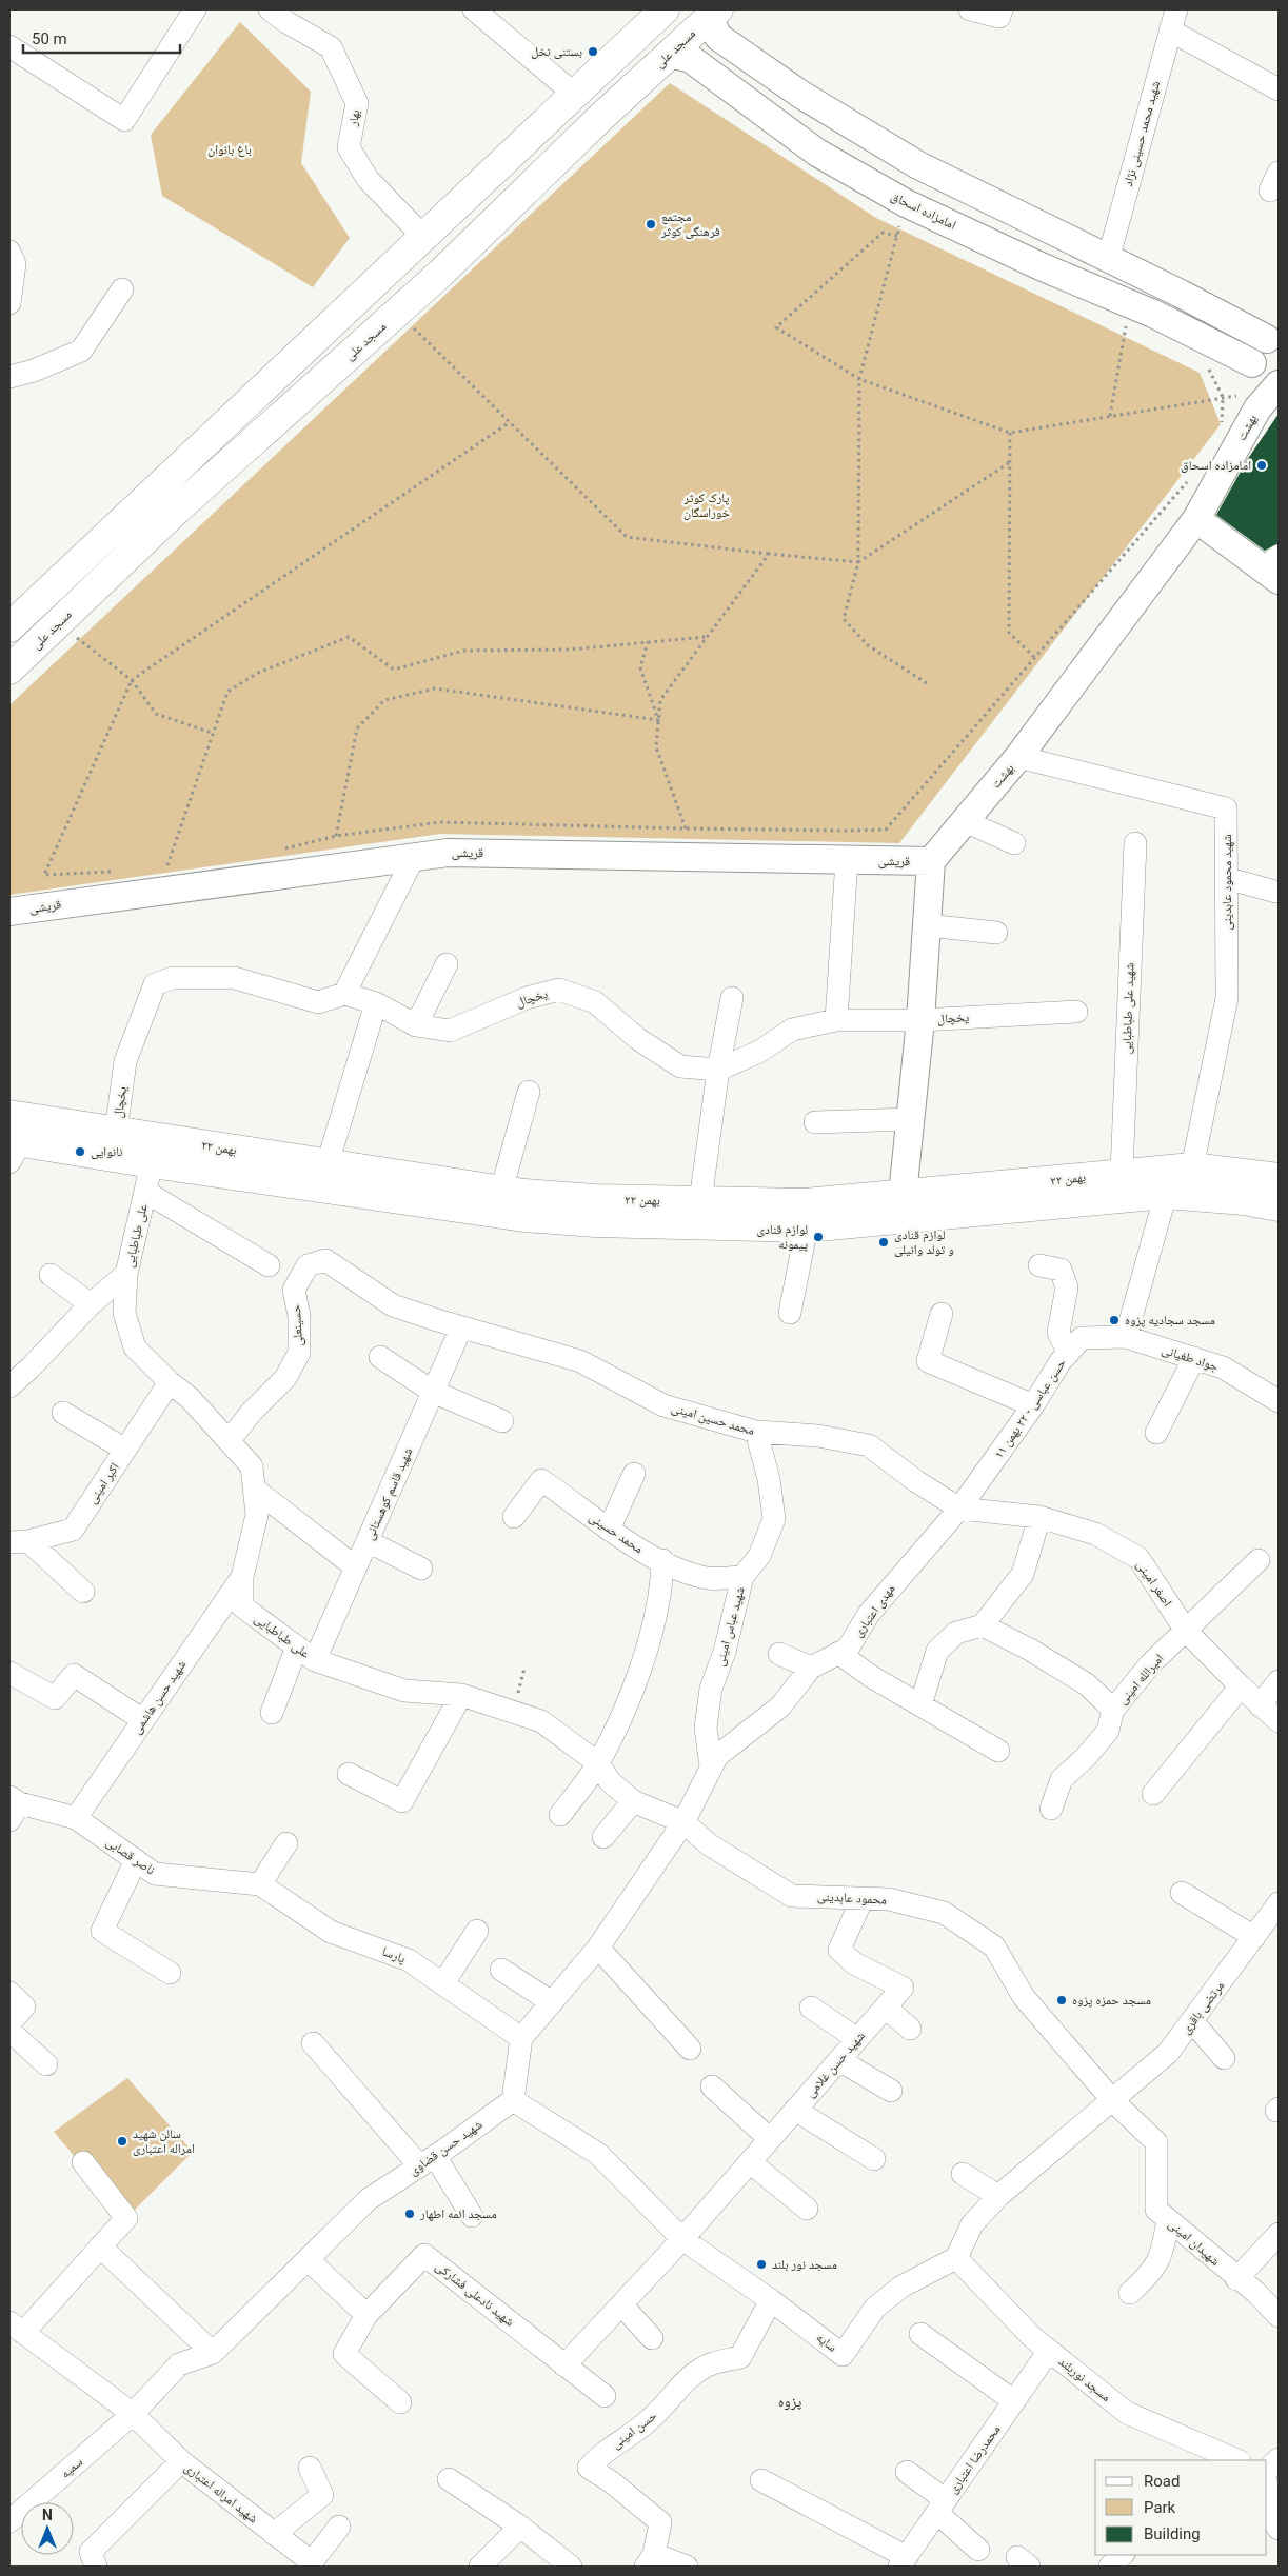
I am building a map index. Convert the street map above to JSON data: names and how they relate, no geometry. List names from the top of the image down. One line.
{"streets":{"main road":["مسجد علی","۲۲ بهمن"],"street":["بهار","شهید محمد حسینی نژاد","امامزاده اسحاق","بهشت","قریشی","شهید محمود عابدینی","یخچال","شهید علی طباطبایی","علی طباطبایی","حسینعلی","جواد طغیانی","حسن عباسی - ۲۲ بهمن ۱۱","محمد حسین امینی","اکبر امینی","شهید قاسم کوهستانی","محمد حسینی","اصغر امینی","مهدی اعتباری","شهید عباس امینی","امیرالله امینی","شهید حسن هاشمی","ناصر قصابی","محمود عابدینی","پارسا","مرتضی باقری","شهید حسن غلامی","شهید حسن قضاوی","شهیدان امینی","شهید نادعلی فشارکی","سایه","مسجد نوربلند","حسن امینی","محمدرضا اعتباری","سمیه","شهید امراله اعتباری"]},"crossings":[["مسجد علی","امامزاده اسحاق"],["امامزاده اسحاق","بهشت"],["بهشت","قریشی"],["بهشت","شهید محمود عابدینی"],["شهید محمود عابدینی","۲۲ بهمن"],["یخچال","۲۲ بهمن"],["شهید علی طباطبایی","۲۲ بهمن"],["۲۲ بهمن","علی طباطبایی"],["علی طباطبایی","حسینعلی"],["علی طباطبایی","اکبر امینی"],["علی طباطبایی","شهید قاسم کوهستانی"],["علی طباطبایی","مهدی اعتباری"],["علی طباطبایی","شهید حسن هاشمی"],["علی طباطبایی","محمود عابدینی"],["حسینعلی","محمد حسین امینی"],["حسینعلی","شهید قاسم کوهستانی"],["جواد طغیانی","حسن عباسی - ۲۲ بهمن ۱۱"],["حسن عباسی - ۲۲ بهمن ۱۱","محمد حسین امینی"],["حسن عباسی - ۲۲ بهمن ۱۱","اصغر امینی"],["حسن عباسی - ۲۲ بهمن ۱۱","مهدی اعتباری"],["محمد حسین امینی","شهید قاسم کوهستانی"],["محمد حسین امینی","اصغر امینی"],["محمد حسین امینی","مهدی اعتباری"],["محمد حسین امینی","شهید عباس امینی"],["محمد حسینی","شهید عباس امینی"],["اصغر امینی","مهدی اعتباری"],["اصغر امینی","امیرالله امینی"],["مهدی اعتباری","شهید عباس امینی"],["مهدی اعتباری","محمود عابدینی"],["شهید حسن هاشمی","ناصر قصابی"],["ناصر قصابی","پارسا"],["محمود عابدینی","مرتضی باقری"],["محمود عابدینی","شهید حسن غلامی"],["محمود عابدینی","شهیدان امینی"],["مرتضی باقری","شهیدان امینی"],["شهید حسن غلامی","شهید نادعلی فشارکی"],["شهید حسن غلامی","سایه"],["شهید حسن قضاوی","سایه"],["شهید حسن قضاوی","سمیه"],["شهید حسن قضاوی","شهید امراله اعتباری"],["سایه","مسجد نوربلند"],["سایه","حسن امینی"],["مسجد نوربلند","محمدرضا اعتباری"],["سمیه","شهید امراله اعتباری"]],"districts":["پزوه"],"parks":["باغ بانوان","پارک کوثر خوراسگان"],"places":["بستنی نخل","مجتمع فرهنگی کوثر","امامزاده اسحاق","نانوایی","لوازم قنادی پیمونه","لوازم قنادی و تولد وانیلی","مسجد سجادیه پزوه","مسجد حمزه پزوه","سالن شهید امراله اعتباری","مسجد ائمه اطهار","مسجد نور بلند"],"legend":["Road","Park","Building"],"scale_bar":"50 m","north":"top"}
